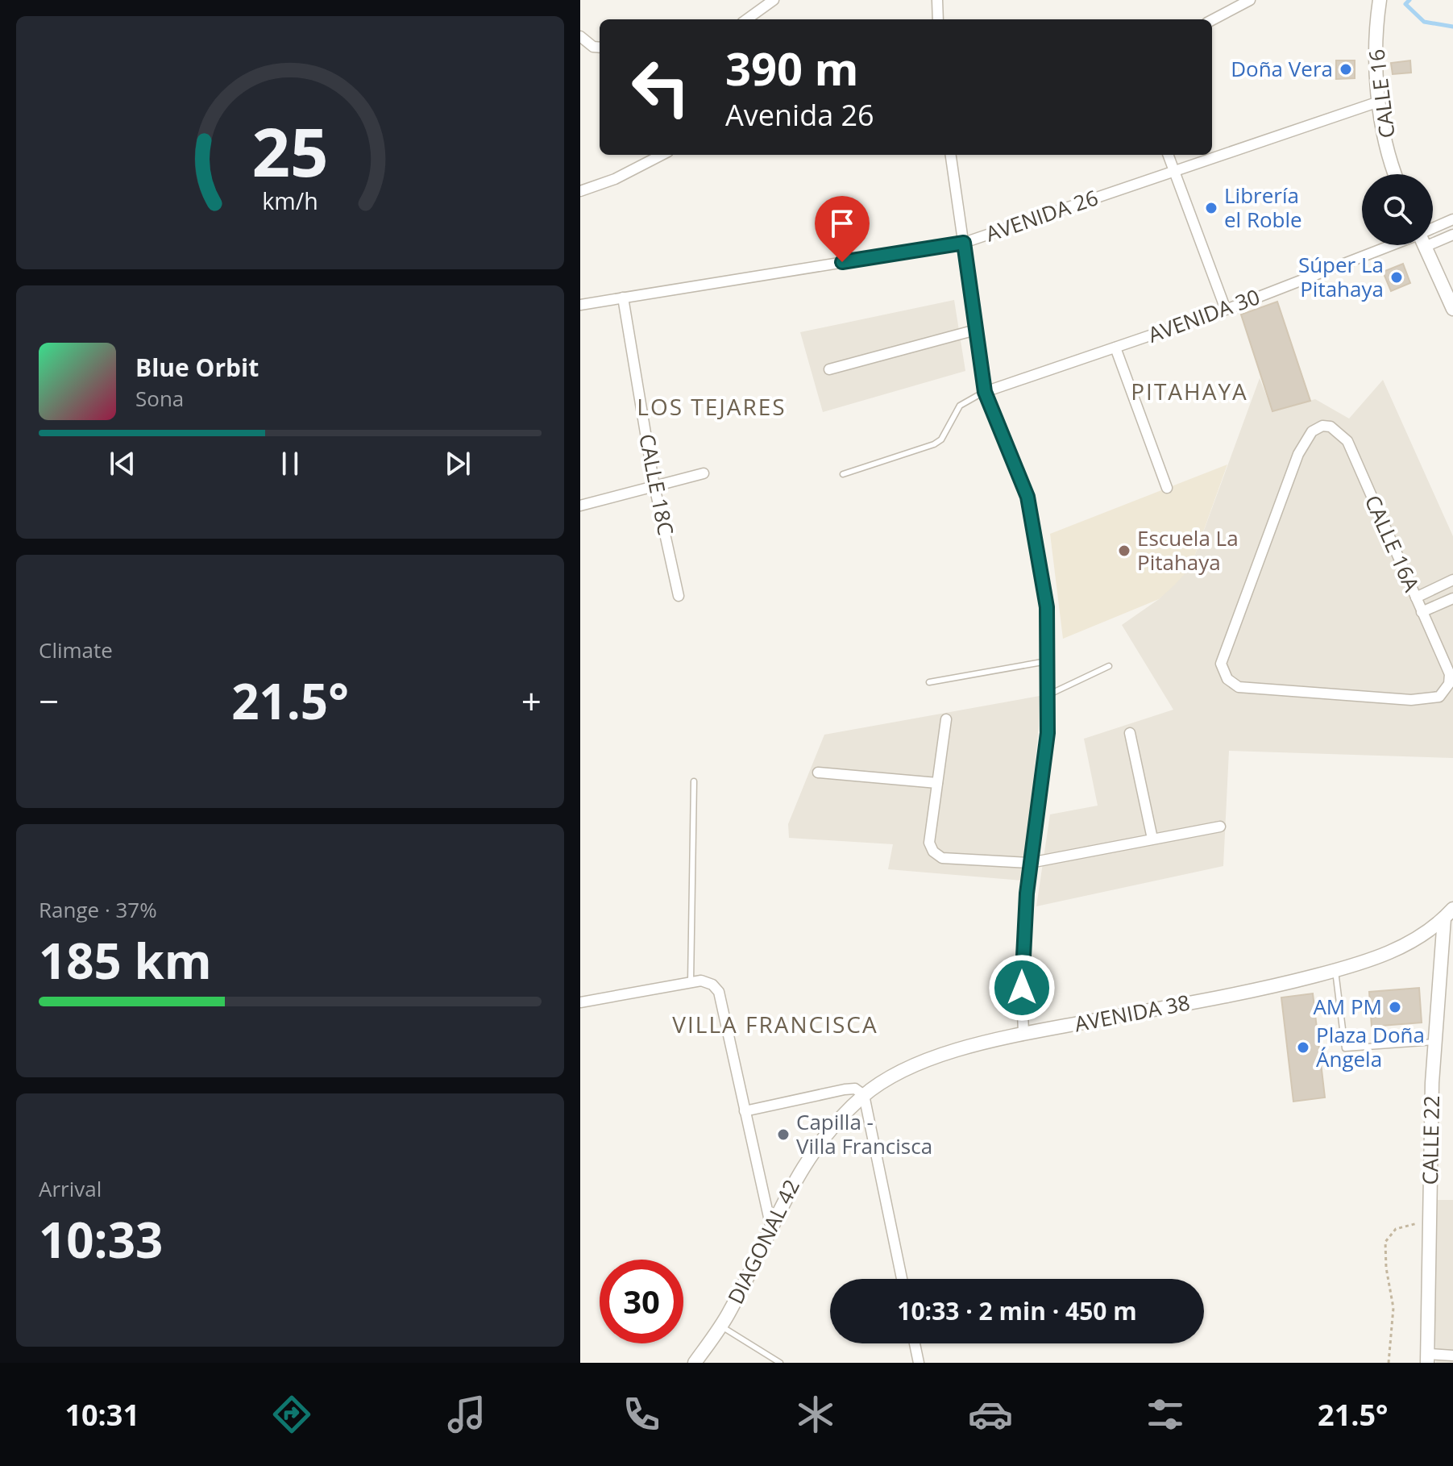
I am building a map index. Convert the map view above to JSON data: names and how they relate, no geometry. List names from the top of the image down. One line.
{"streets":{"street":["CALLE 16","AVENIDA 26","AVENIDA 30","CALLE 18C","CALLE 16A","AVENIDA 38","CALLE 22","DIAGONAL 42"]},"crossings":[["CALLE 16","AVENIDA 26"],["AVENIDA 26","CALLE 18C"],["AVENIDA 38","CALLE 22"],["AVENIDA 38","DIAGONAL 42"]],"districts":["PITAHAYA","LOS TEJARES","VILLA FRANCISCA"],"places":["Doña Vera","Librería el Roble","Súper La Pitahaya","Escuela La Pitahaya","AM PM","Plaza Doña Ángela","Capilla - Villa Francisca"],"page":{"turn":["390 m","Avenida 26"],"song":["Blue Orbit","Sona"],"tile":["Climate",["Range · 37%","185 km"],["Arrival","10:33"]],"heat":["−","21.5°","+"],"limit":"30","trip":"10:33 · 2 min · 450 m","tabs":["10:31","21.5°"],"gauge":["25","km/h"]}}
